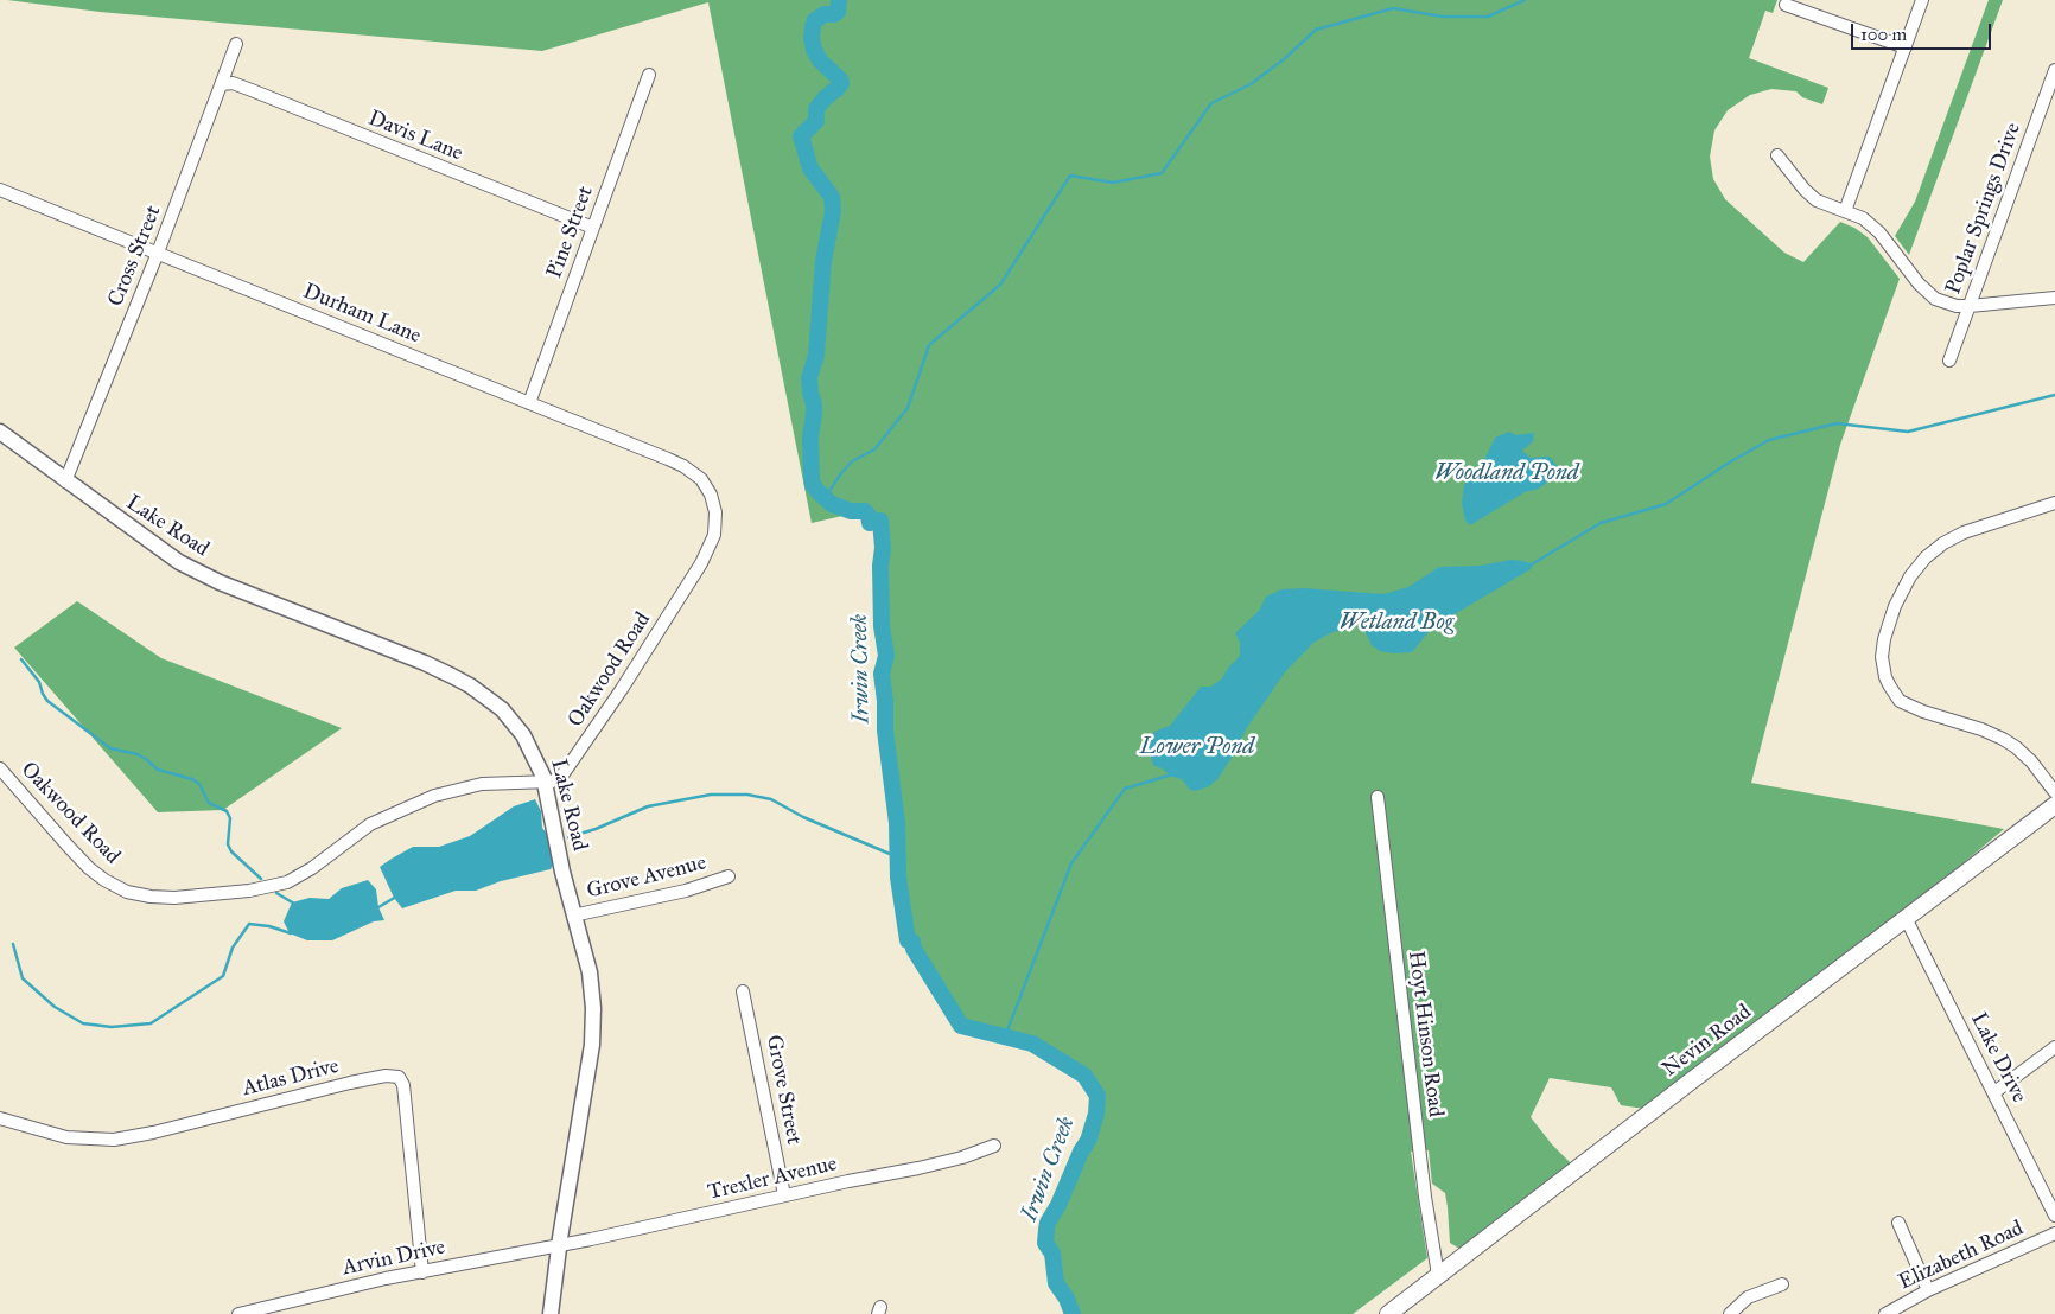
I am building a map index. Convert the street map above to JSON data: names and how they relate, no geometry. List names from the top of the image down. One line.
{"streets":{"main road":["Nevin Road"],"street":["Davis Lane","Poplar Springs Drive","Pine Street","Cross Street","Durham Lane","Lake Road","Oakwood Road","Grove Avenue","Hoyt Hinson Road","Lake Drive","Atlas Drive","Grove Street","Trexler Avenue","Elizabeth Road","Arvin Drive"]},"crossings":[["Davis Lane","Pine Street"],["Davis Lane","Cross Street"],["Pine Street","Durham Lane"],["Cross Street","Durham Lane"],["Cross Street","Lake Road"],["Durham Lane","Oakwood Road"],["Lake Road","Oakwood Road"],["Lake Road","Grove Avenue"],["Lake Road","Trexler Avenue"],["Lake Road","Arvin Drive"],["Hoyt Hinson Road","Nevin Road"],["Nevin Road","Lake Drive"],["Atlas Drive","Arvin Drive"],["Grove Street","Trexler Avenue"],["Trexler Avenue","Arvin Drive"]],"water":["Woodland Pond","Wetland Bog","Irwin Creek","Lower Pond"],"scale_bar":"100 m"}
